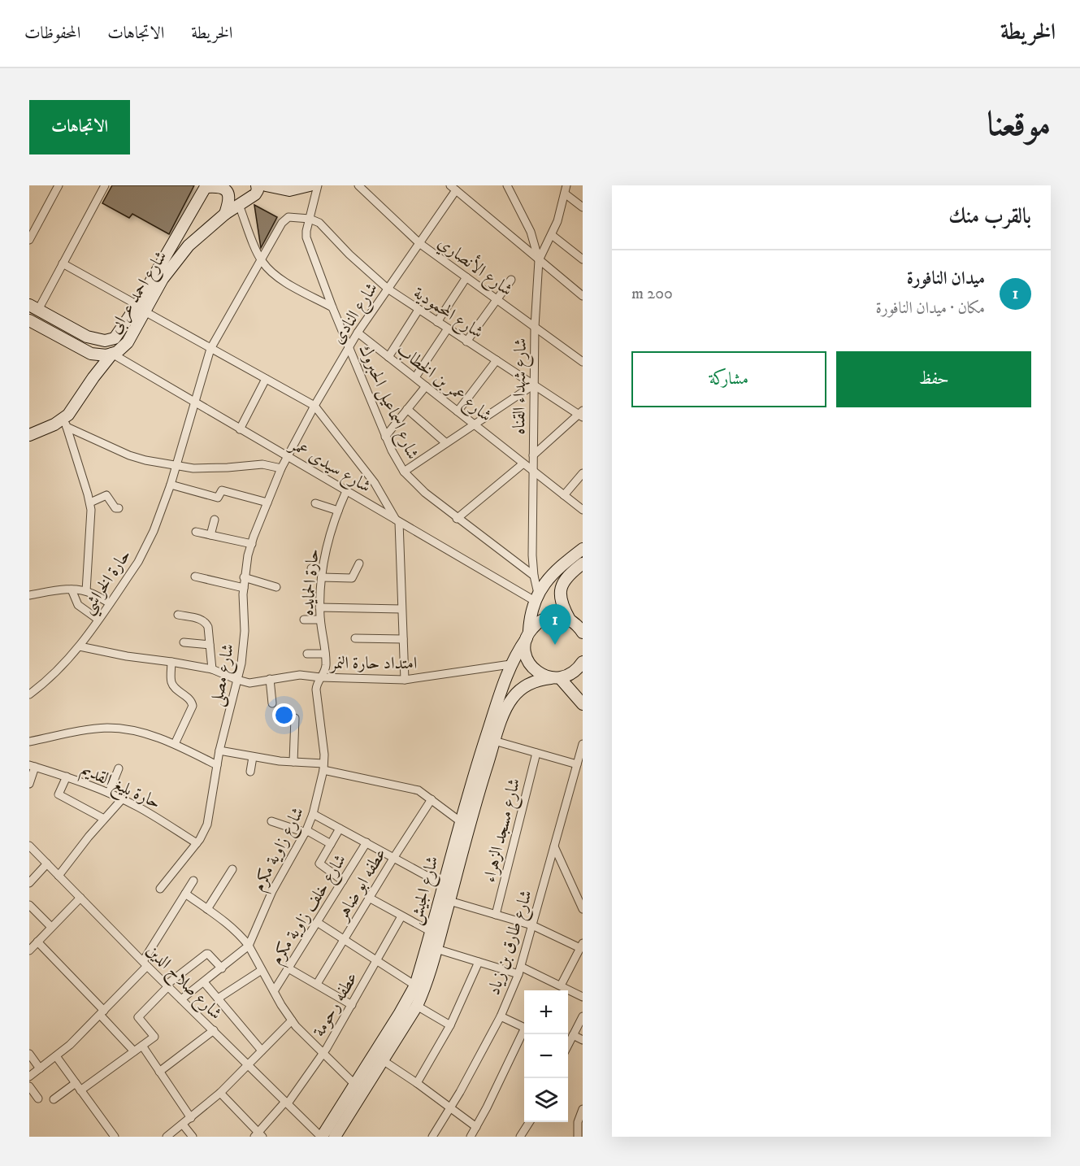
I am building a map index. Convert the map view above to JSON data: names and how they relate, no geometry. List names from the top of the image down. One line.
{"streets":{"main road":["شارع احمد عرابى","شارع الجيش"],"street":["شارع الأنصاري","شارع المحمودية","شارع النادى","شارع عمر بن الخطاب","شارع شهداء القناه","شارع اسماعيل الحبروك","شارع سيدى عمر","حارة الخراشي","حارة الحمايده","امتداد حارة النمر","شارع مصلى","حارة بليغ القديم","شارع مسجد الزهراء","شارع زاوية مكرم","عطفه ابو ضاهر","شارع خلف زاوية مكرم","شارع طارق بن زياد","شارع صلاح الدين","عطفه رحومة"]},"crossings":[["شارع الأنصاري","شارع النادى"],["شارع الأنصاري","شارع شهداء القناه"],["شارع احمد عرابى","شارع سيدى عمر"],["شارع المحمودية","شارع النادى"],["شارع المحمودية","شارع شهداء القناه"],["شارع المحمودية","شارع اسماعيل الحبروك"],["شارع المحمودية","حارة الخراشي"],["شارع النادى","شارع عمر بن الخطاب"],["شارع النادى","شارع اسماعيل الحبروك"],["شارع النادى","شارع سيدى عمر"],["شارع النادى","شارع مصلى"],["شارع عمر بن الخطاب","شارع شهداء القناه"],["شارع شهداء القناه","شارع اسماعيل الحبروك"],["شارع شهداء القناه","شارع سيدى عمر"],["شارع شهداء القناه","شارع الجيش"],["شارع اسماعيل الحبروك","حارة الخراشي"],["شارع سيدى عمر","حارة الخراشي"],["شارع سيدى عمر","حارة الحمايده"],["شارع سيدى عمر","شارع مصلى"],["شارع سيدى عمر","شارع الجيش"],["حارة الخراشي","امتداد حارة النمر"],["حارة الحمايده","امتداد حارة النمر"],["حارة الحمايده","شارع زاوية مكرم"],["امتداد حارة النمر","شارع مصلى"],["امتداد حارة النمر","شارع زاوية مكرم"],["امتداد حارة النمر","شارع الجيش"],["شارع مصلى","حارة بليغ القديم"],["شارع زاوية مكرم","شارع صلاح الدين"],["شارع الجيش","شارع صلاح الدين"],["شارع صلاح الدين","عطفه رحومة"]],"page":{"header":"الخريطة","nav":["الخريطة","الاتجاهات","المحفوظات"],"title":"موقعنا","buttons":["الاتجاهات",["حفظ","مشاركة"]],"heading":"بالقرب منك","list":[{"mark":"1","name":"ميدان النافورة","note":"مكان · ميدان النافورة","value":"200 m"}],"pins":"1","map_buttons":["+","−"]}}
